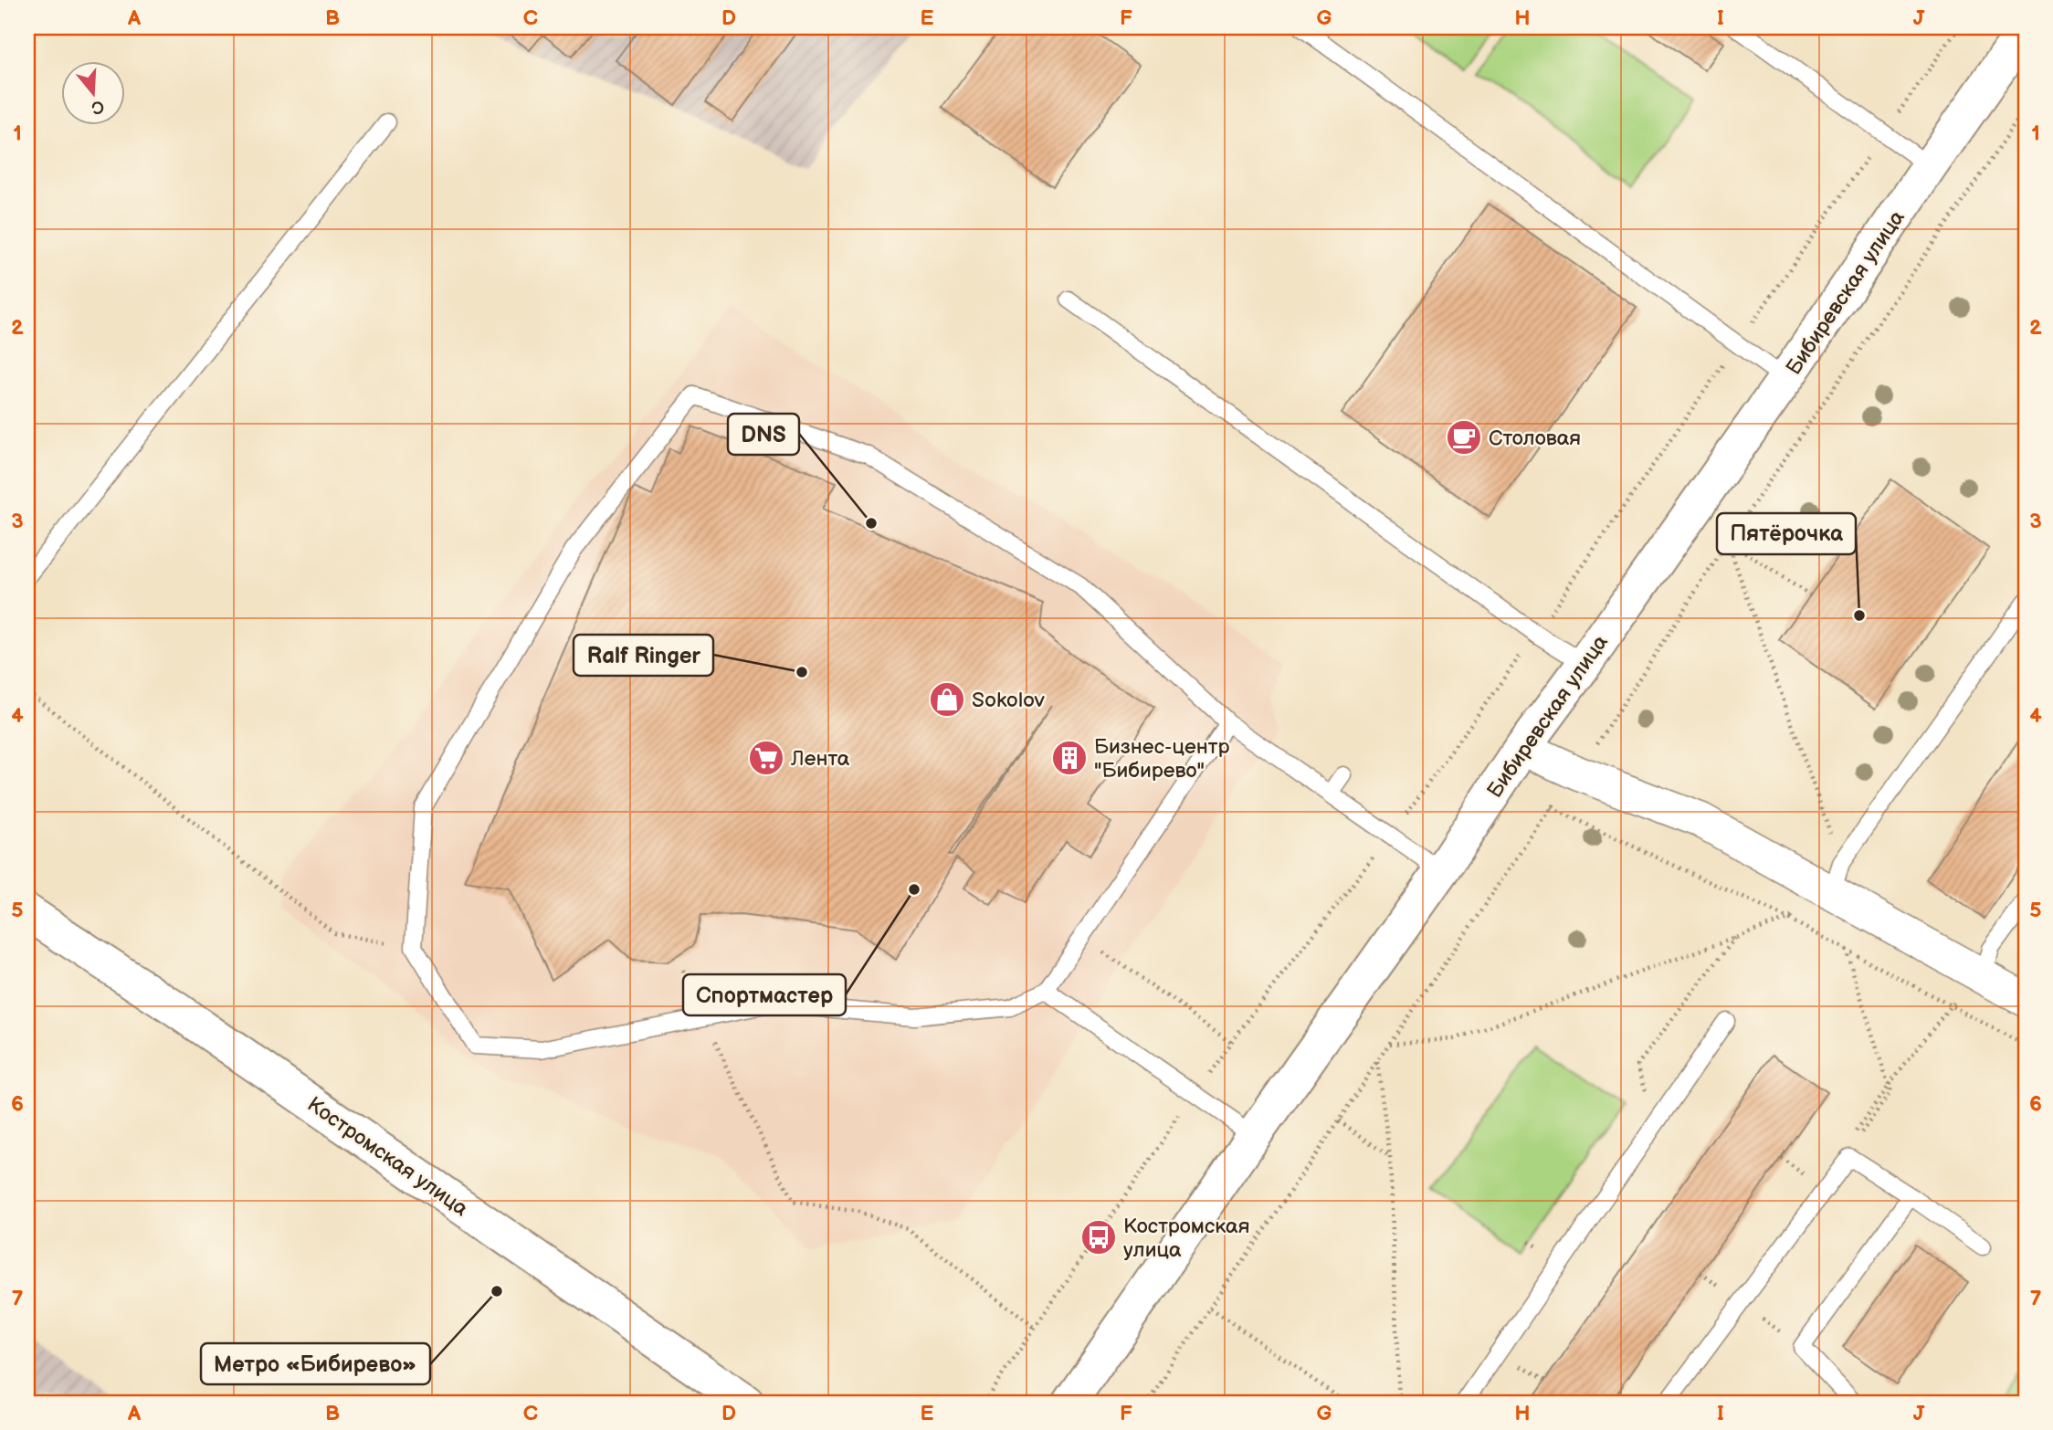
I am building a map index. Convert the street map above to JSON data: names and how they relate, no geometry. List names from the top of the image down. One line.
{"streets":{"main road":["Бибиревская улица","Костромская улица"]},"places":{"cafe":["Столовая"],"other":["DNS","Пятёрочка","Ralf Ringer","Спортмастер","Метро «Бибирево»"],"shop":["Sokolov"],"supermarket":["Лента"],"building":["Бизнес-центр \"Бибирево\""],"bus stop":["Костромская улица"]},"north":"bottom","grid":{"columns":["A","B","C","D","E","F","G","H","I","J"],"rows":["1","2","3","4","5","6","7"]}}
